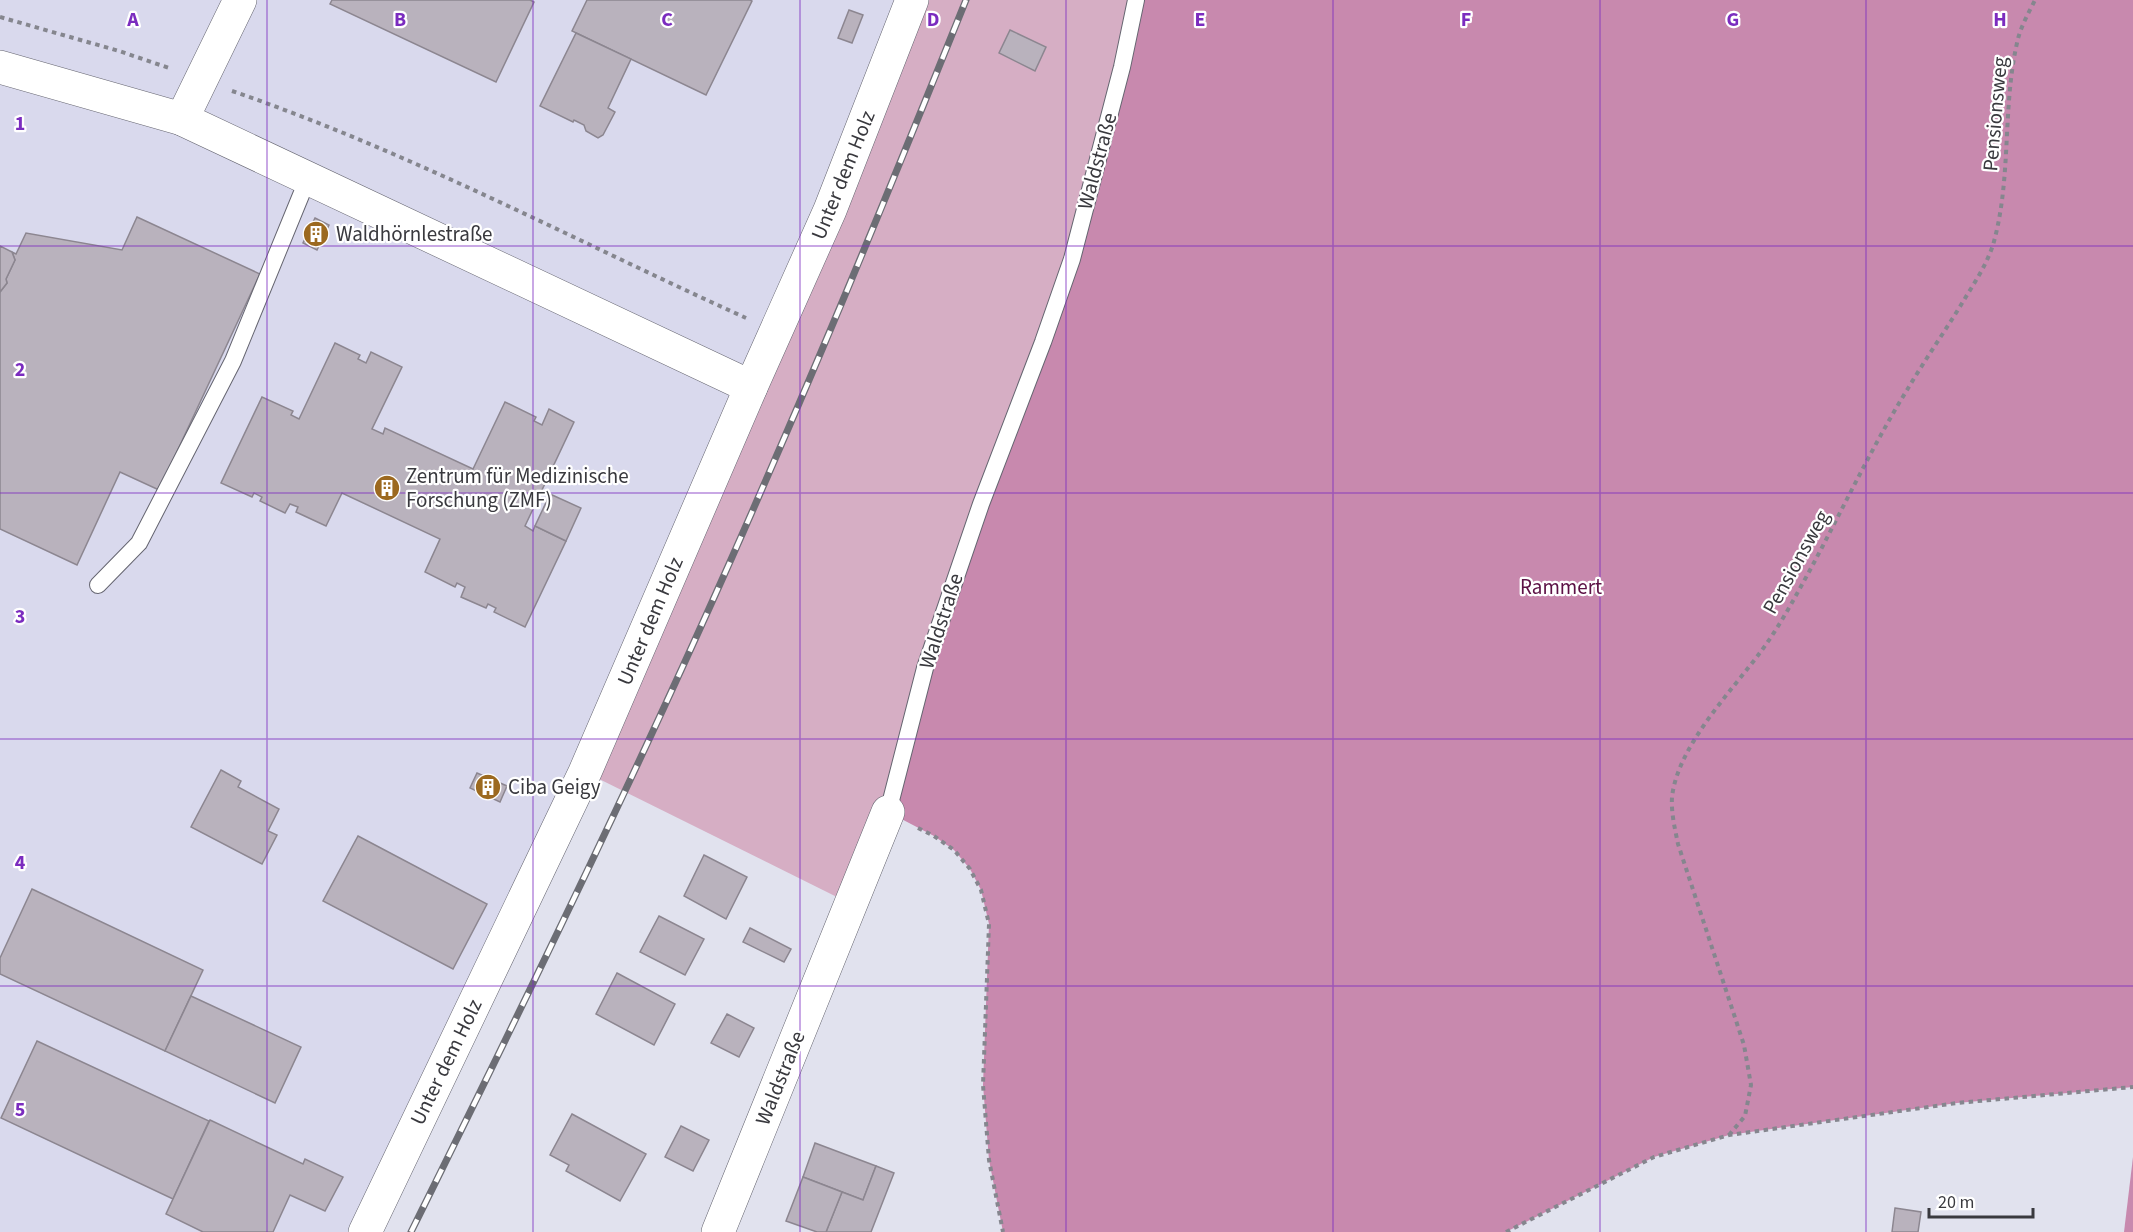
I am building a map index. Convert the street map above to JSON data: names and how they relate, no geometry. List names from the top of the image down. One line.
{"streets":{"street":["Waldstraße","Unter dem Holz"],"path":["Pensionsweg"]},"parks":["Rammert"],"places":{"building":["Waldhörnlestraße","Zentrum für Medizinische Forschung (ZMF)","Ciba Geigy"]},"scale_bar":"20 m","grid":{"columns":["A","B","C","D","E","F","G","H"],"rows":["1","2","3","4","5"]}}
